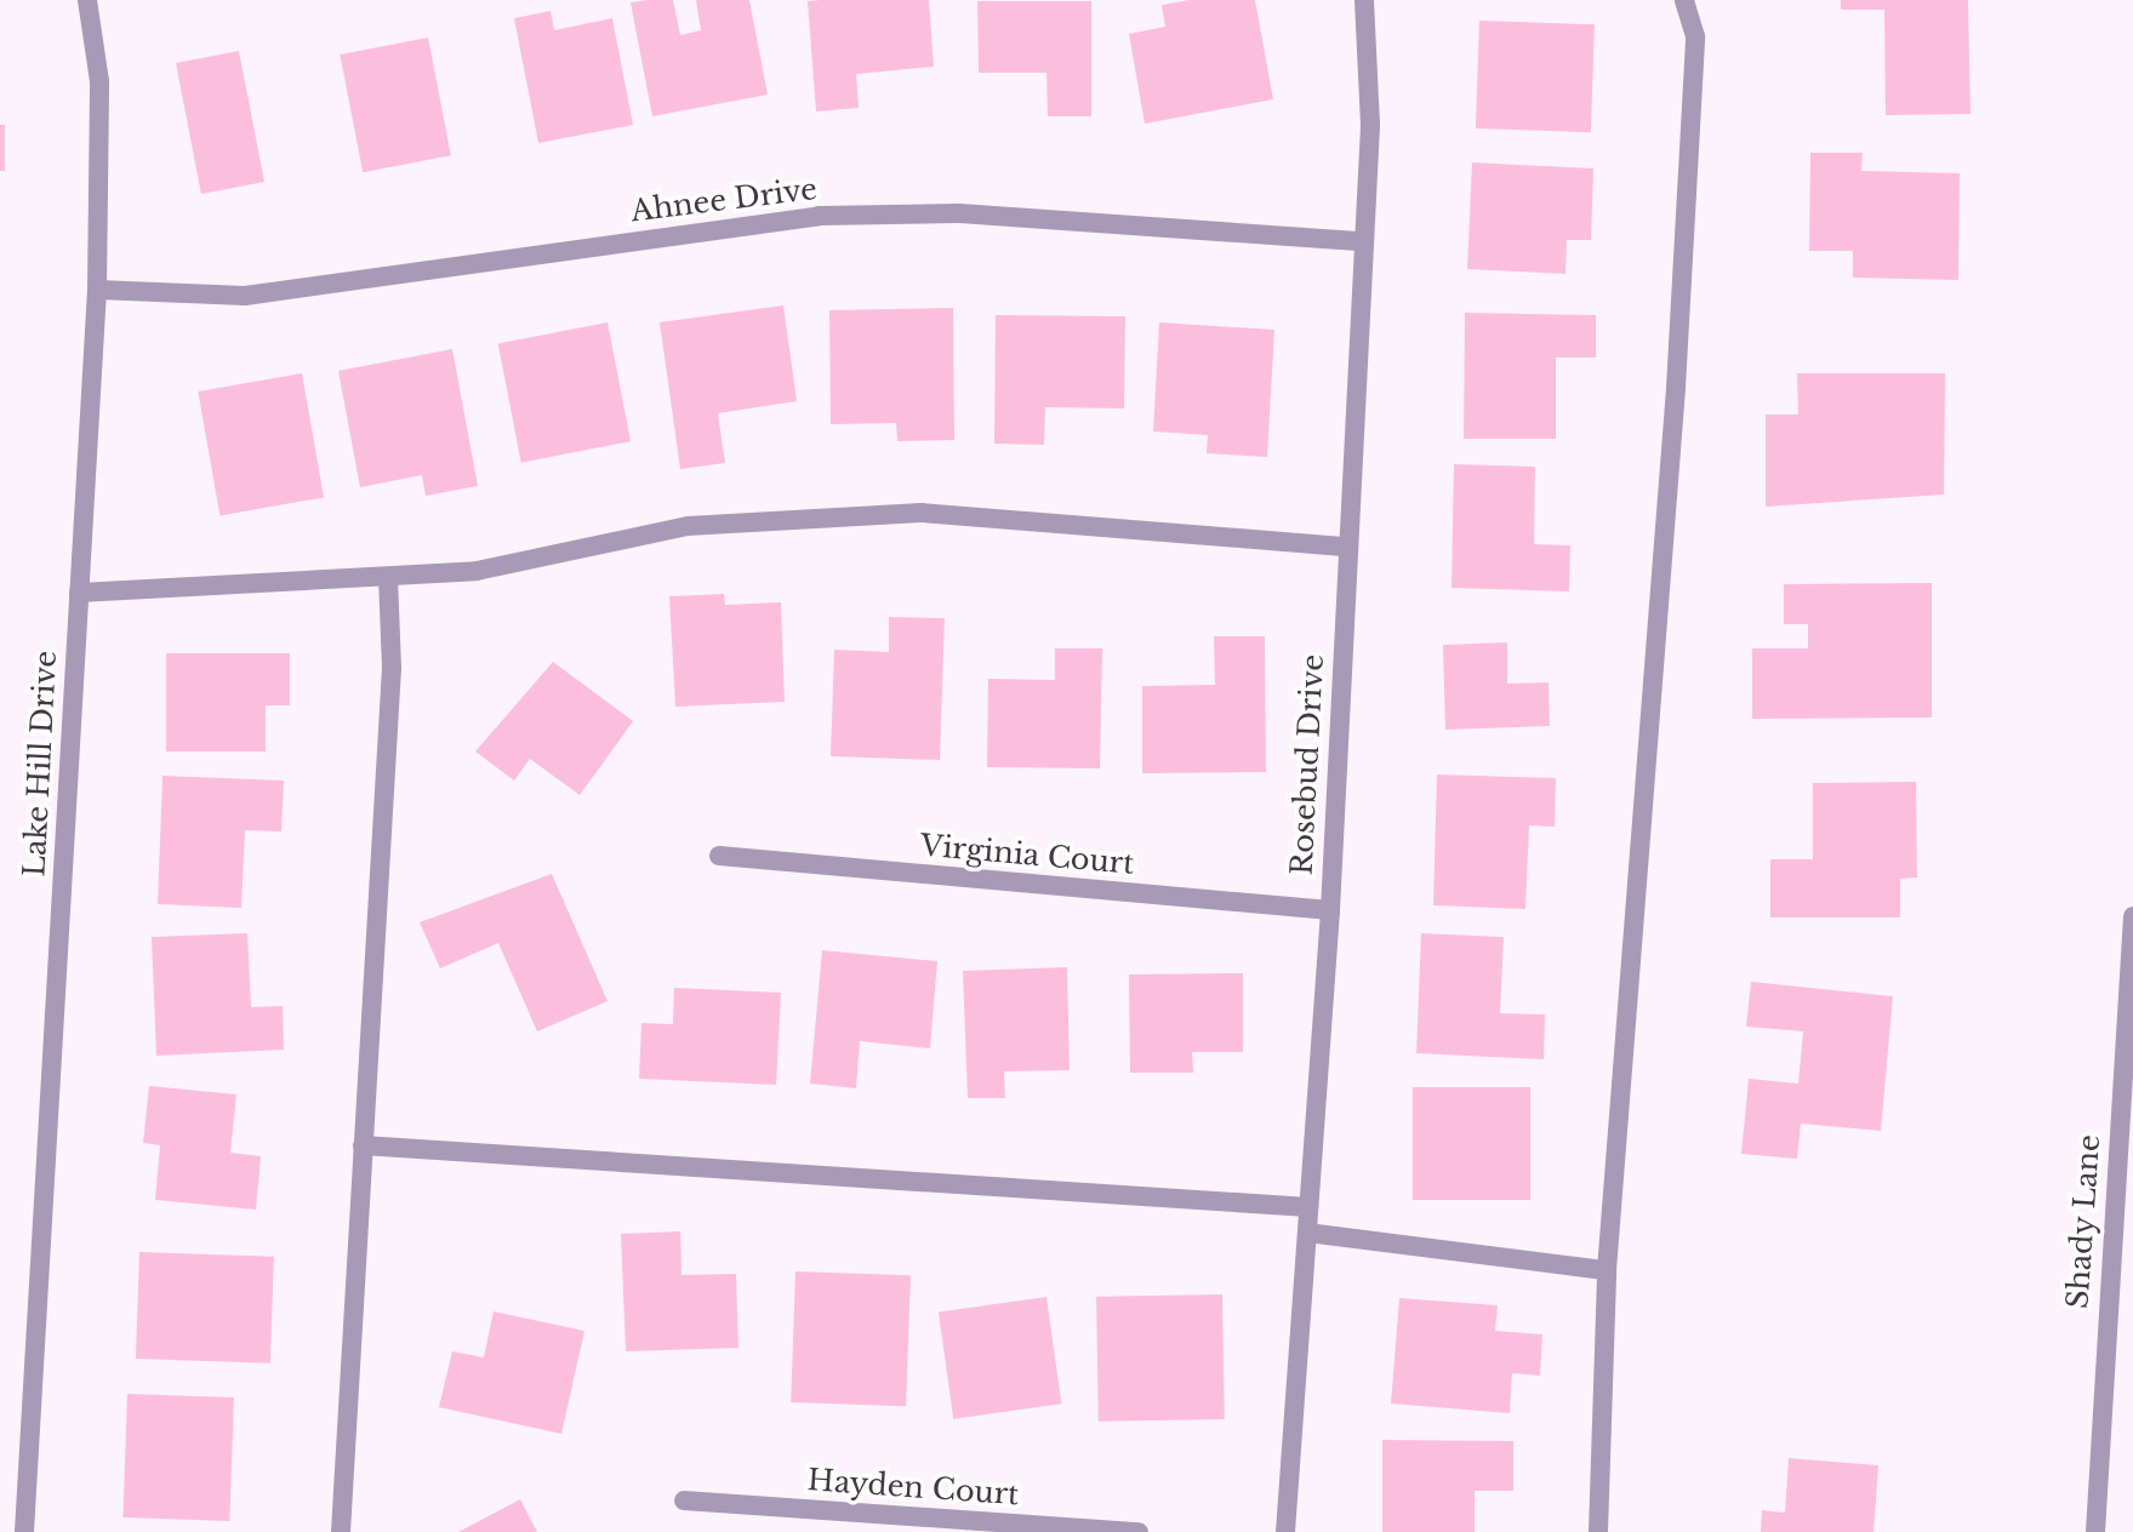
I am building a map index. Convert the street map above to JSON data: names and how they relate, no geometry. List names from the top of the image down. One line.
{"streets":{"street":["Ahnee Drive","Lake Hill Drive","Rosebud Drive","Virginia Court","Shady Lane","Hayden Court"]},"crossings":[["Ahnee Drive","Lake Hill Drive"],["Ahnee Drive","Rosebud Drive"],["Rosebud Drive","Virginia Court"]]}
